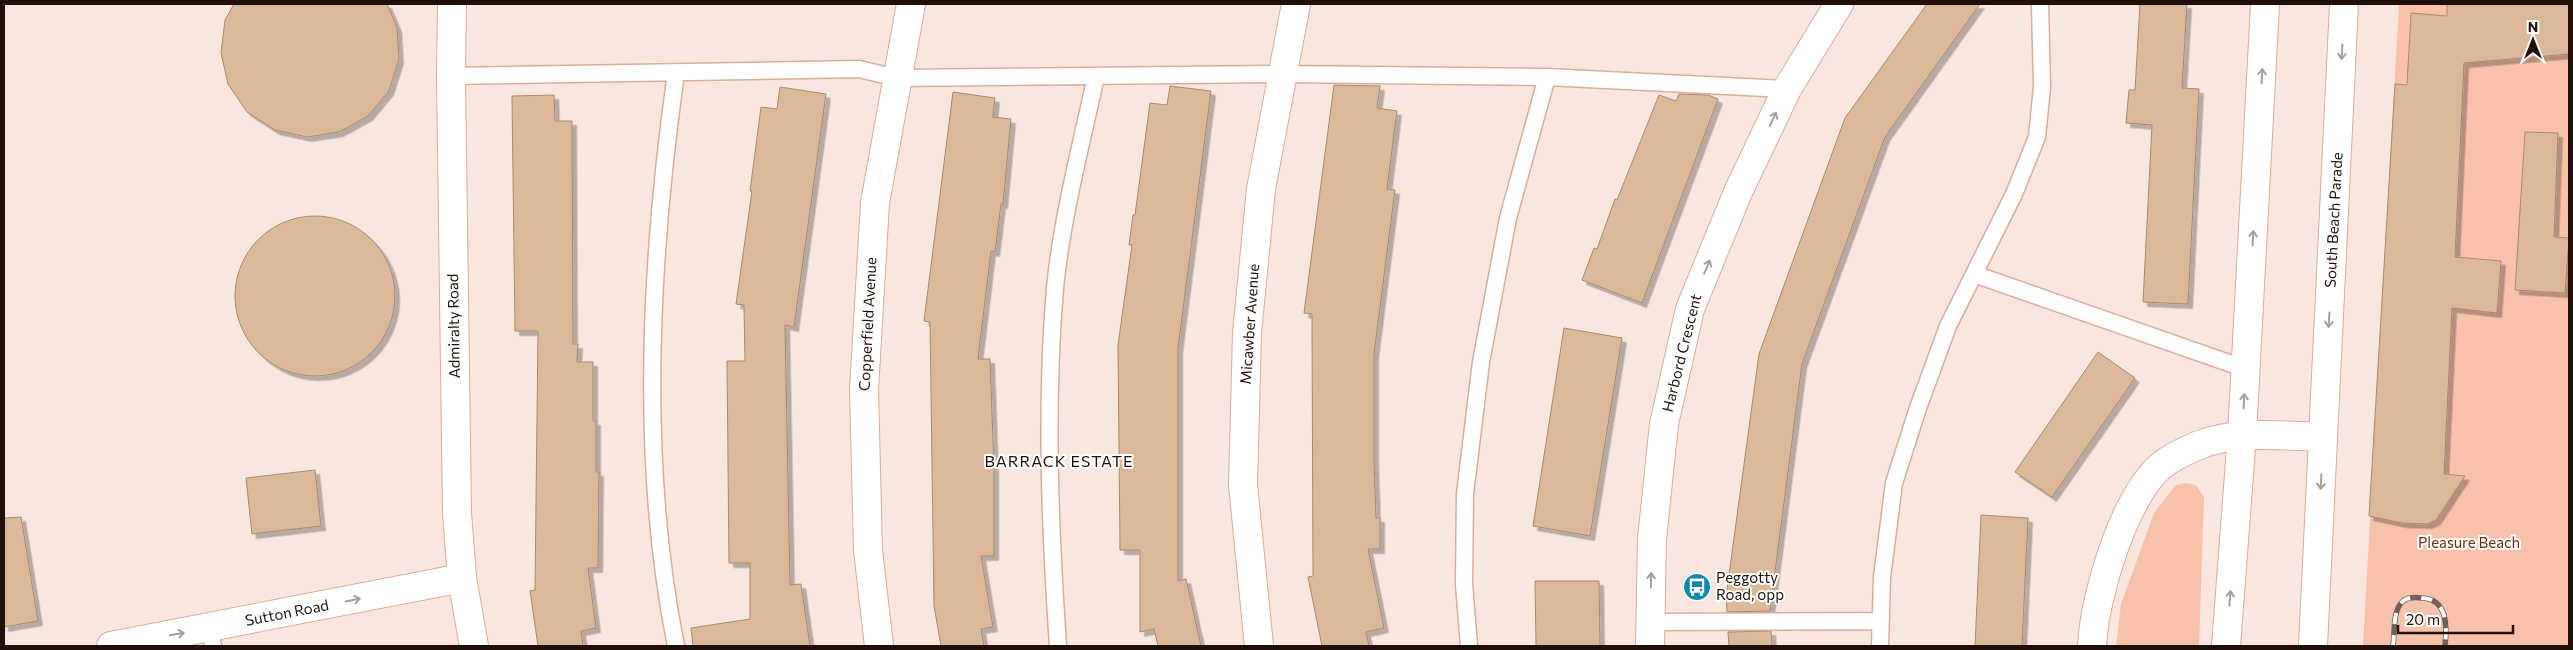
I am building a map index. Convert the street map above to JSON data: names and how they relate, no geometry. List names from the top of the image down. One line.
{"streets":{"street":["South Beach Parade","Copperfield Avenue","Micawber Avenue","Admiralty Road","Harbord Crescent","Sutton Road"]},"crossings":[["Admiralty Road","Sutton Road"]],"one_way":["Harbord Crescent","Sutton Road"],"districts":["BARRACK ESTATE"],"parks":["Pleasure Beach"],"places":{"bus stop":["Peggotty Road, opp"]},"scale_bar":"20 m","north":"top"}
